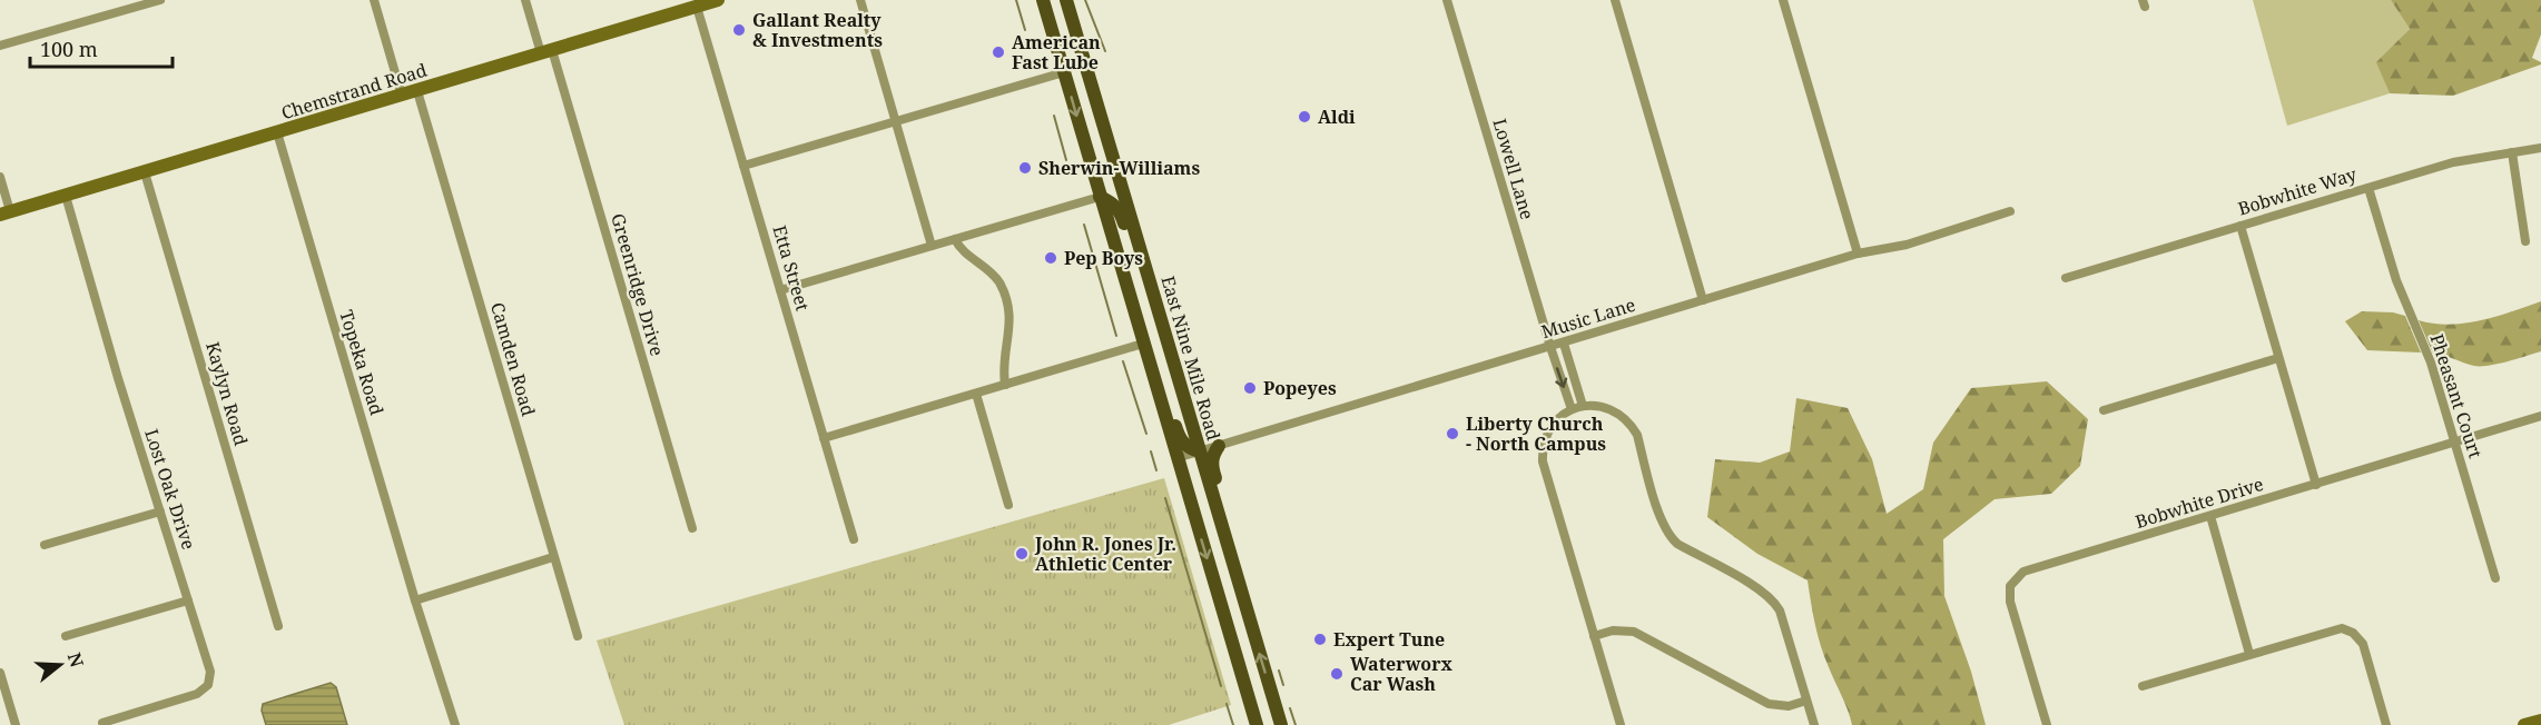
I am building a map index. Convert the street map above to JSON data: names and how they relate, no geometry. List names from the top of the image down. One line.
{"streets":{"main road":["East Nine Mile Road"],"street":["Chemstrand Road","Lowell Lane","Bobwhite Way","Etta Street","Greenridge Drive","Music Lane","Camden Road","Topeka Road","Kaylyn Road","Pheasant Court","Lost Oak Drive","Bobwhite Drive"]},"crossings":[["Chemstrand Road","Etta Street"],["Chemstrand Road","Greenridge Drive"],["Chemstrand Road","Camden Road"],["Chemstrand Road","Topeka Road"],["Chemstrand Road","Kaylyn Road"],["Chemstrand Road","Lost Oak Drive"],["Lowell Lane","Music Lane"],["Bobwhite Way","Pheasant Court"],["Music Lane","East Nine Mile Road"],["Pheasant Court","Bobwhite Drive"]],"places":["Gallant Realty & Investments","American Fast Lube","Aldi","Sherwin-Williams","Pep Boys","Popeyes","Liberty Church - North Campus","John R. Jones Jr. Athletic Center","Expert Tune","Waterworx Car Wash"],"scale_bar":"100 m","north":"right"}
